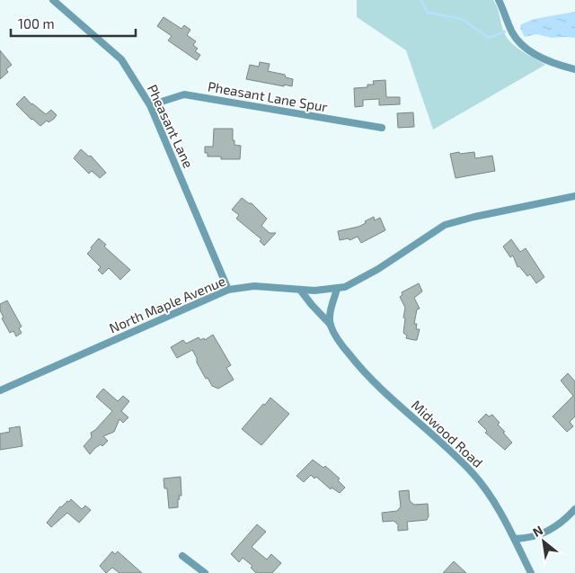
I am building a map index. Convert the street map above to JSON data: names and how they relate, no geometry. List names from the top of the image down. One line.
{"streets":{"street":["Pheasant Lane Spur","Pheasant Lane","North Maple Avenue","Midwood Road"]},"crossings":[["Pheasant Lane Spur","Pheasant Lane"],["Pheasant Lane","North Maple Avenue"],["North Maple Avenue","Midwood Road"]],"scale_bar":"100 m","north":"top left"}
